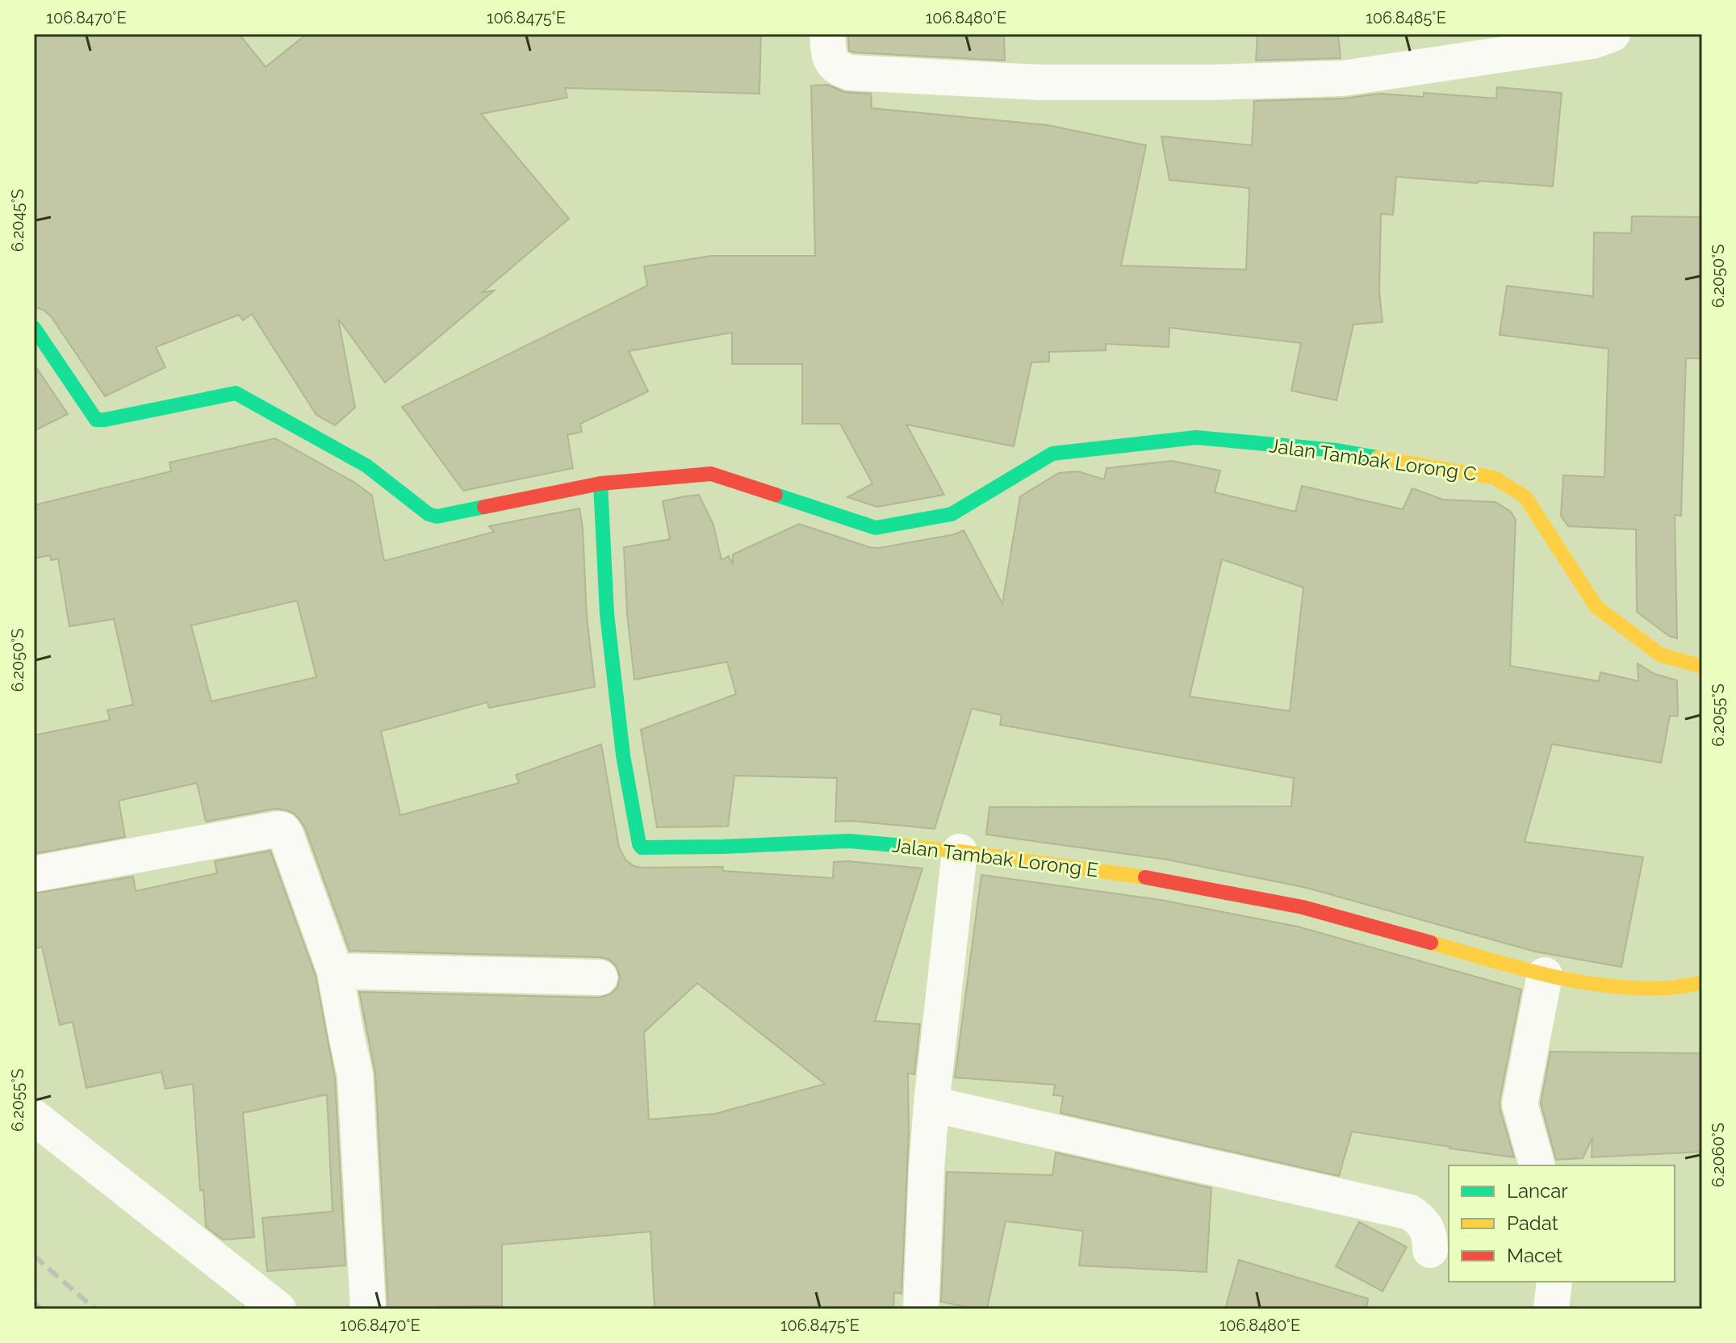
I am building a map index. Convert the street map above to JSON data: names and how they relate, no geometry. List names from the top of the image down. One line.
{"streets":{"street":["Jalan Tambak Lorong C","Jalan Tambak Lorong E"]},"crossings":[["Jalan Tambak Lorong C","Jalan Tambak Lorong E"]],"legend":["Lancar","Padat","Macet"],"coordinates":["106.8470°E","106.8475°E","106.8480°E","106.8485°E","6.2045°S","6.2050°S","6.2055°S","6.2060°S"]}
